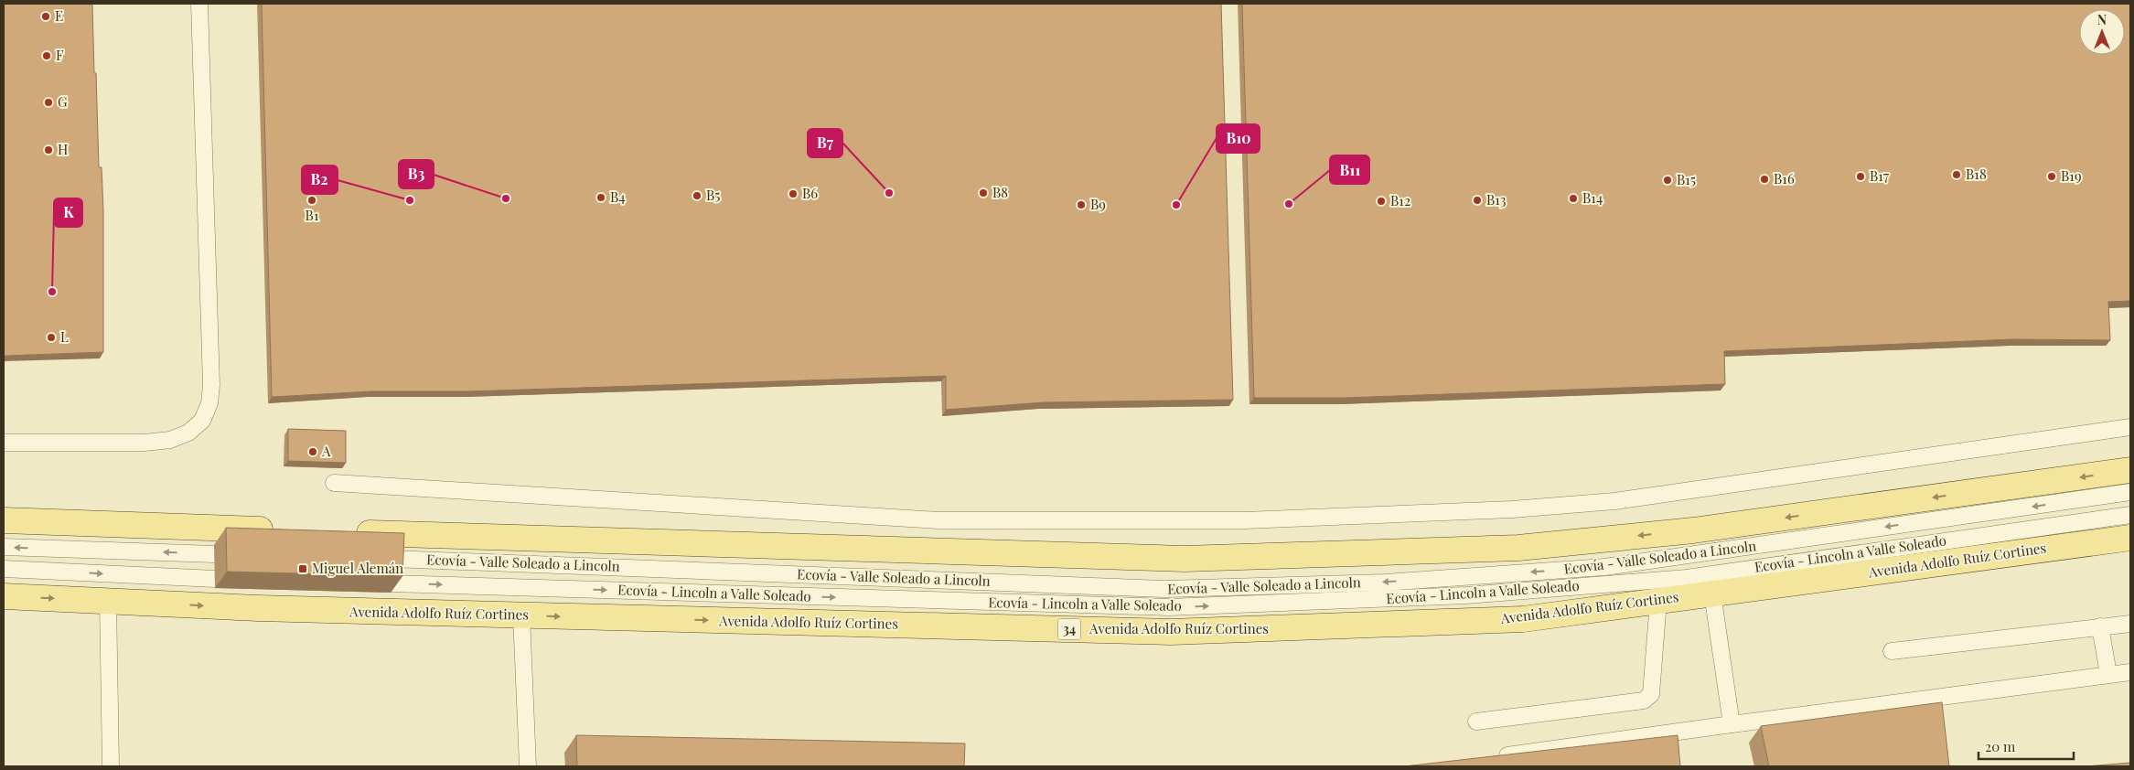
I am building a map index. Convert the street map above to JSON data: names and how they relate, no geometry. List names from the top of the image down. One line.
{"streets":{"main road":["Avenida Adolfo Ruíz Cortines","34"],"lane":["Ecovía - Lincoln a Valle Soleado","Ecovía - Valle Soleado a Lincoln"]},"places":{"other":["E","F","G","H","B18","B17","B19","B16","B15","B7","B8","B6","B5","B4","B3","B14","B1","B2","B13","B12","B11","B9","B10","K","L","A"],"transit":["Miguel Alemán"]},"scale_bar":"20 m","north":"top"}
